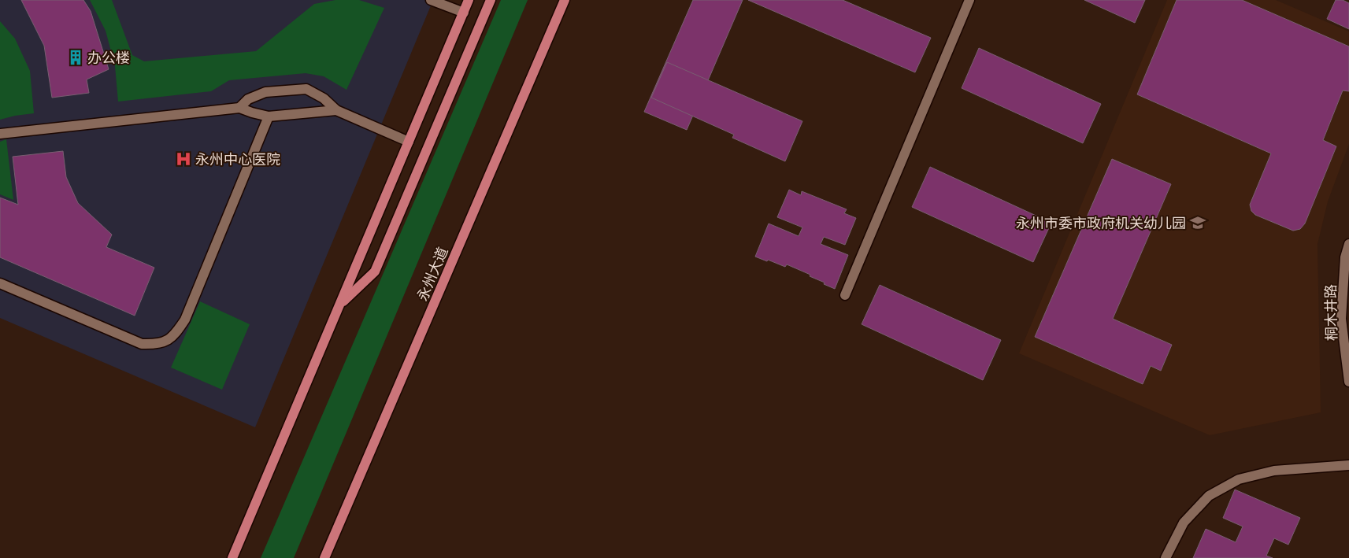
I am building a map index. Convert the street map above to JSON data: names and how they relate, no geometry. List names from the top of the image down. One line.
{"streets":{"main road":["永州大道"],"street":["桐木井路"]},"places":{"building":["办公楼"],"hospital":["永州中心医院"],"school or university":["永州市委市政府机关幼儿园"]}}
